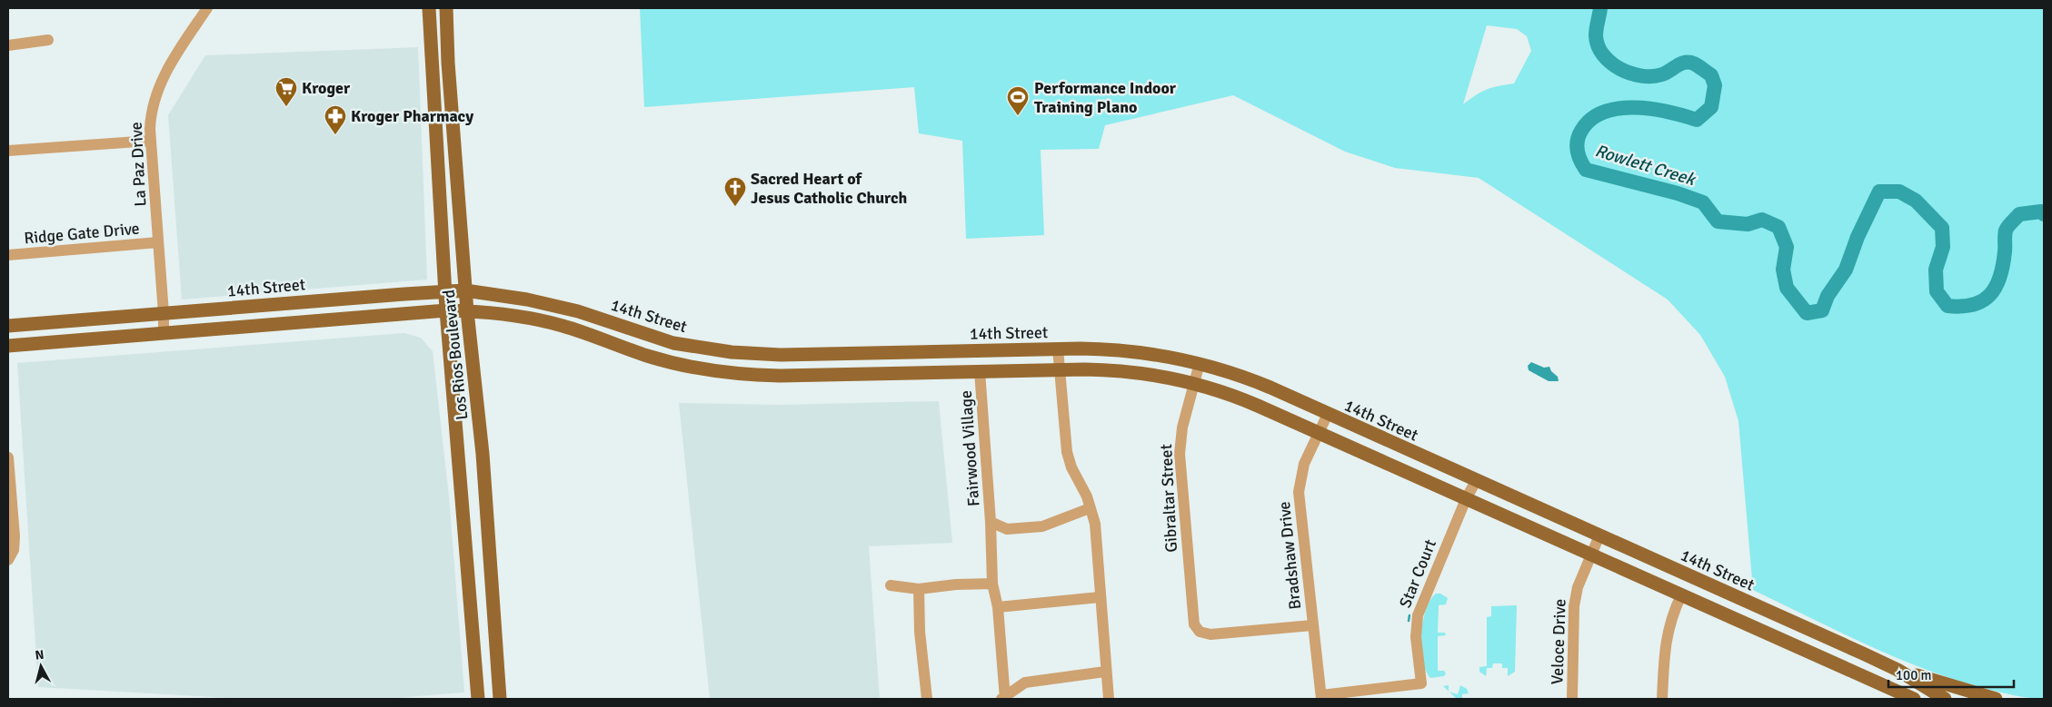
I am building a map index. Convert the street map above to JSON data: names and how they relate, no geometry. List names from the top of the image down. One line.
{"streets":{"main road":["14th Street","Los Rios Boulevard"],"street":["La Paz Drive","Ridge Gate Drive","Fairwood Village","Gibraltar Street","Bradshaw Drive","Star Court","Veloce Drive"]},"crossings":[["La Paz Drive","Ridge Gate Drive"],["La Paz Drive","14th Street"],["14th Street","Los Rios Boulevard"],["14th Street","Gibraltar Street"],["14th Street","Bradshaw Drive"],["14th Street","Star Court"],["14th Street","Veloce Drive"],["Gibraltar Street","Bradshaw Drive"],["Bradshaw Drive","Star Court"]],"water":["Rowlett Creek"],"places":{"supermarket":["Kroger"],"sports":["Performance Indoor Training Plano"],"pharmacy":["Kroger Pharmacy"],"church":["Sacred Heart of Jesus Catholic Church"]},"scale_bar":"100 m","north":"top"}
